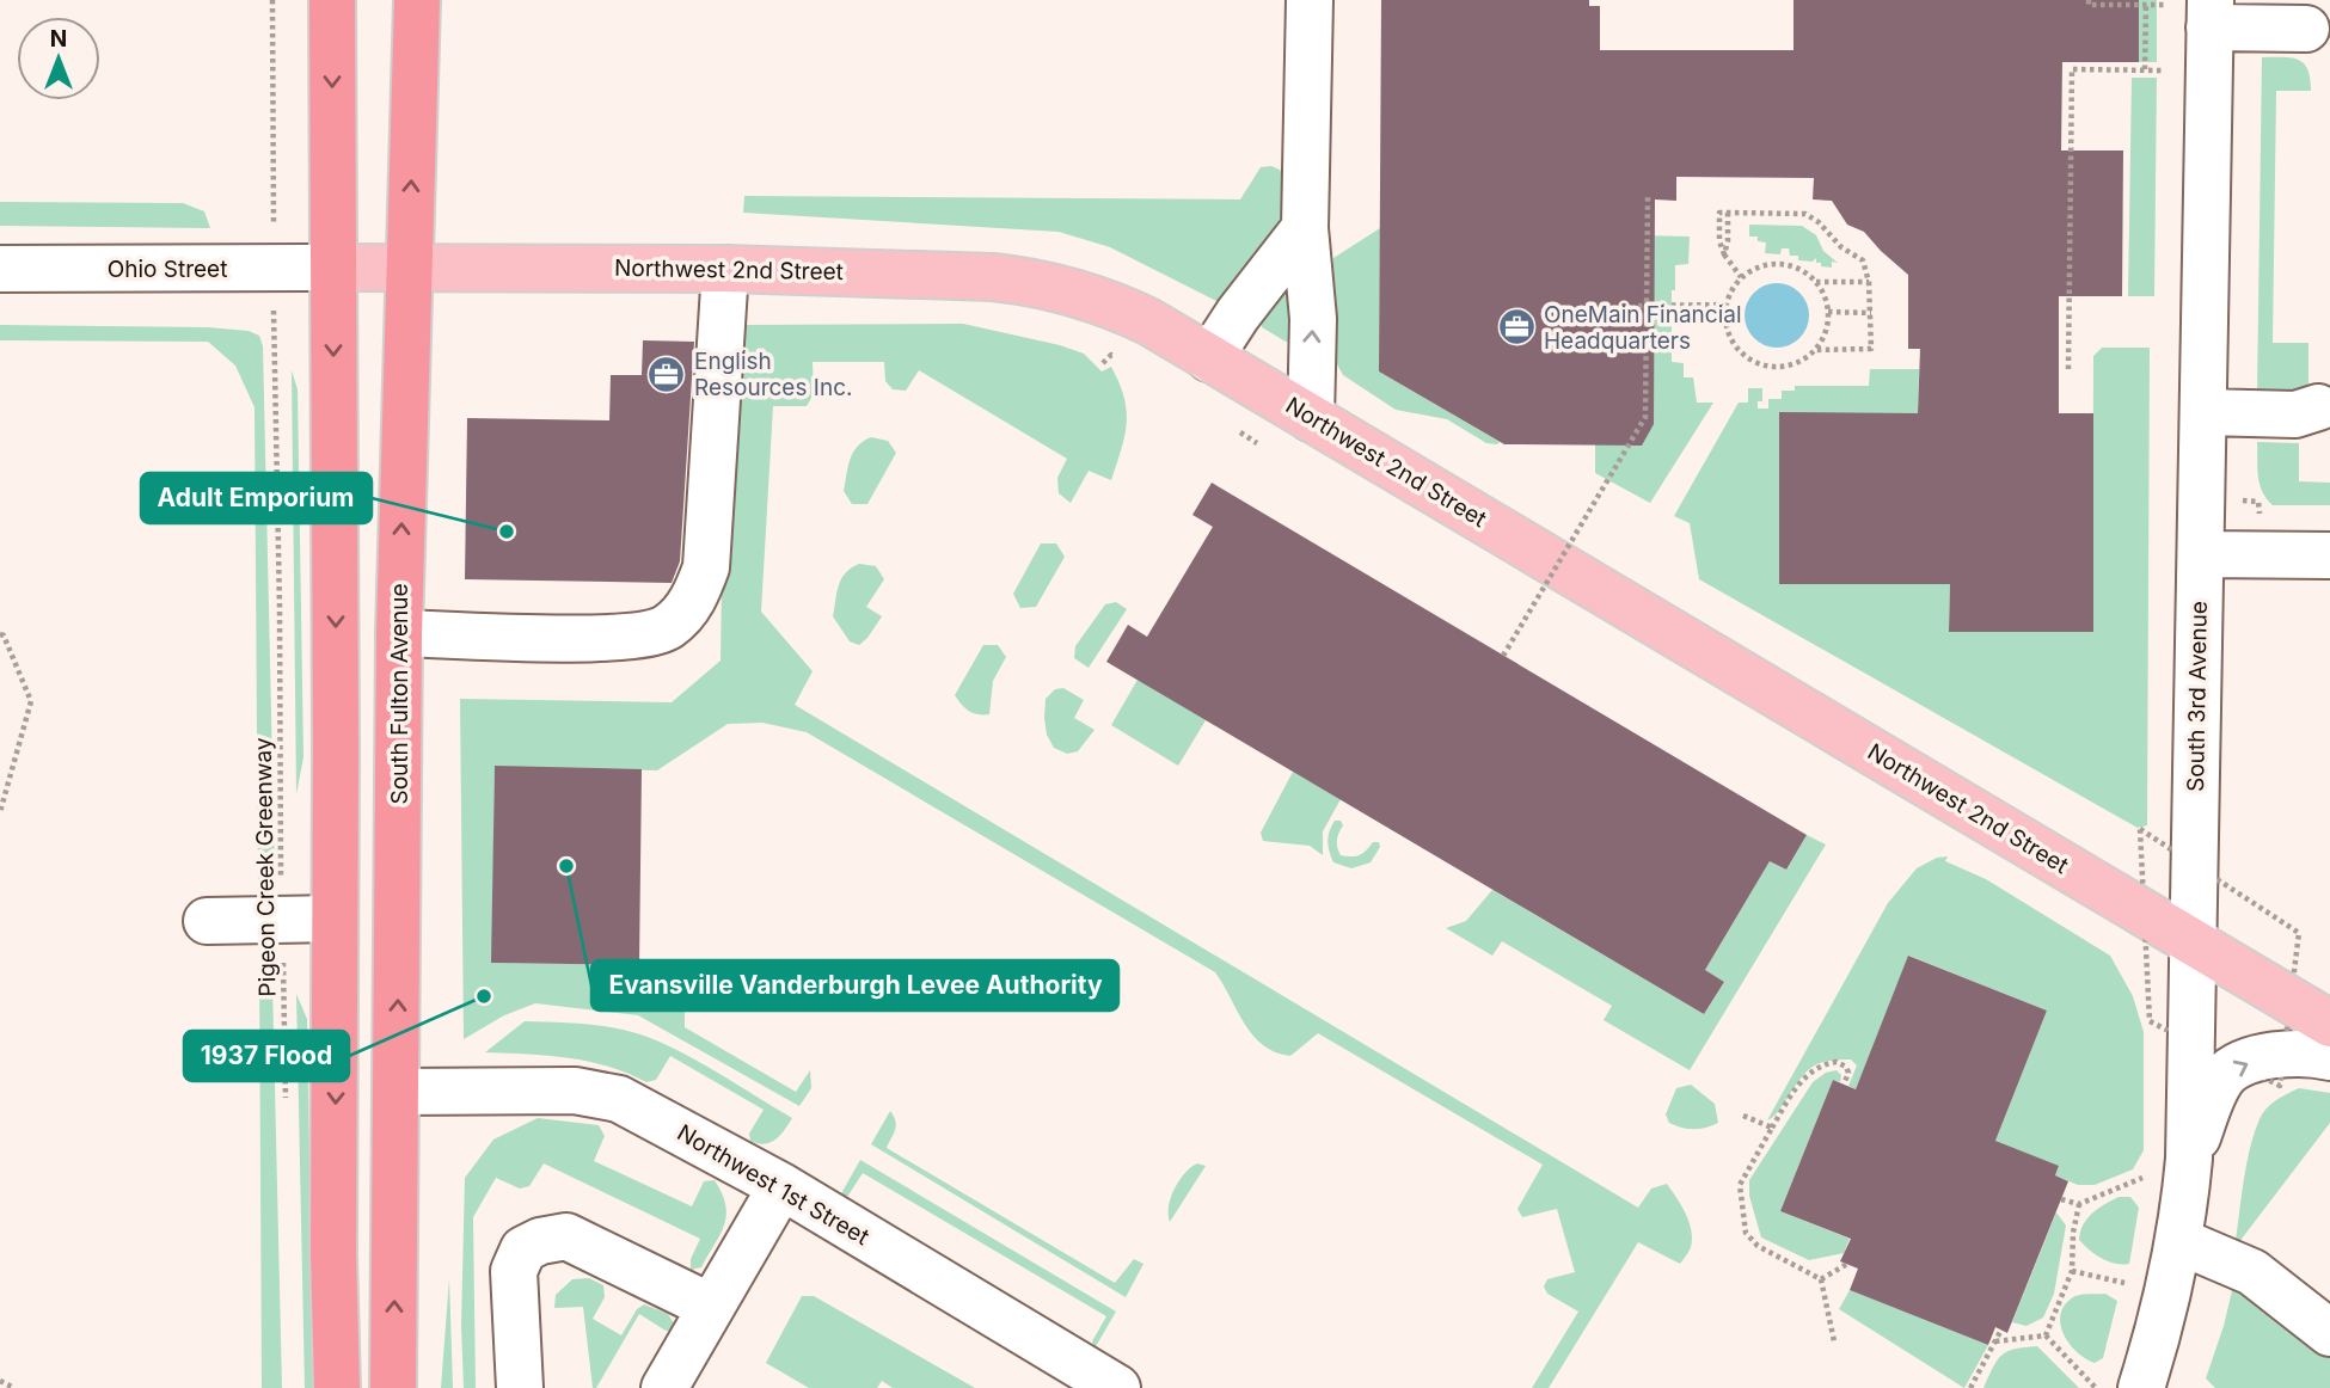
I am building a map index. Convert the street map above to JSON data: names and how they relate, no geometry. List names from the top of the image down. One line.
{"streets":{"highway":["South Fulton Avenue"],"main road":["Northwest 2nd Street"],"street":["Ohio Street","South 3rd Avenue","Northwest 1st Street"],"path":["Pigeon Creek Greenway"]},"crossings":[["Ohio Street","Northwest 2nd Street"],["Northwest 2nd Street","South Fulton Avenue"],["Northwest 2nd Street","South 3rd Avenue"],["South Fulton Avenue","Northwest 1st Street"]],"places":{"office":["OneMain Financial Headquarters","English Resources Inc."],"other":["Adult Emporium","Evansville Vanderburgh Levee Authority","1937 Flood"]},"north":"top"}
